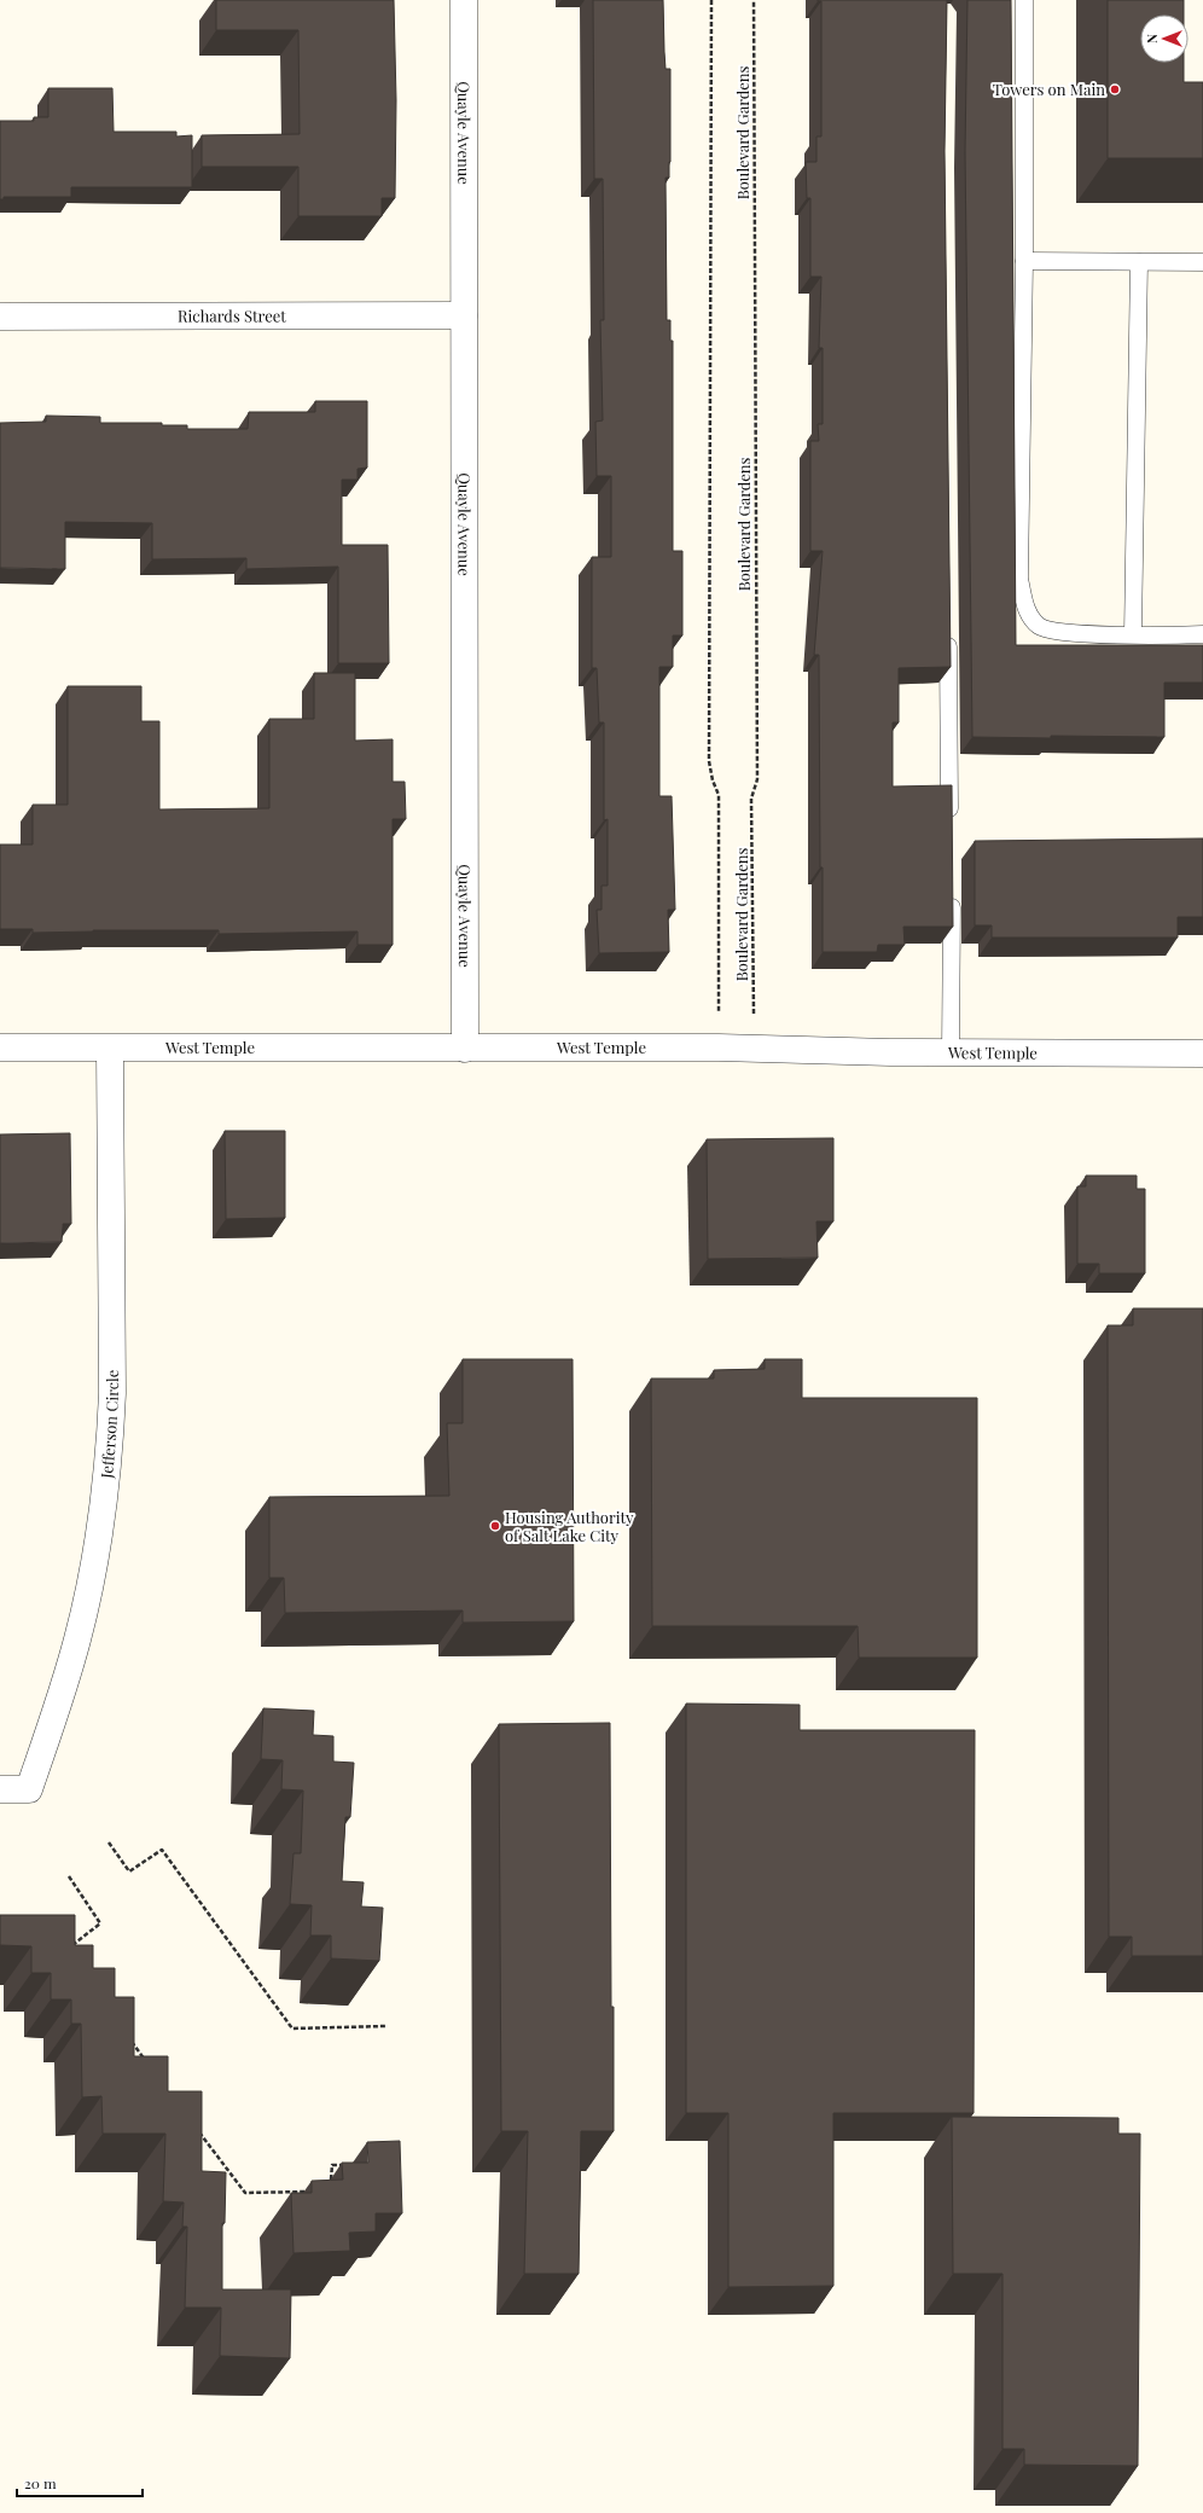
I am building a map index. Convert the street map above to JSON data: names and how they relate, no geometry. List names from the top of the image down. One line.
{"streets":{"street":["Quayle Avenue","Richards Street","West Temple","Jefferson Circle"],"path":["Boulevard Gardens"]},"crossings":[["Quayle Avenue","Richards Street"],["Quayle Avenue","West Temple"],["Boulevard Gardens","West Temple"],["West Temple","Jefferson Circle"]],"places":["Towers on Main","Housing Authority of Salt Lake City"],"scale_bar":"20 m","north":"left"}
